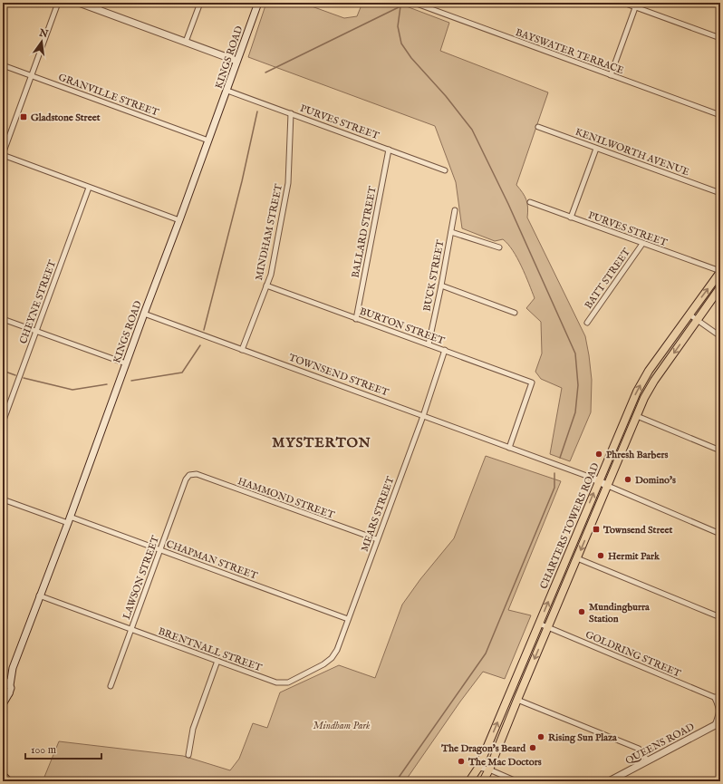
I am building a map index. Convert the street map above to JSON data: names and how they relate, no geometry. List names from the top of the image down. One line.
{"streets":{"main road":["KINGS ROAD","TOWNSEND STREET","CHARTERS TOWERS ROAD","QUEENS ROAD"],"street":["BAYSWATER TERRACE","GRANVILLE STREET","PURVES STREET","KENILWORTH AVENUE","MINDHAM STREET","BALLARD STREET","BUCK STREET","BATT STREET","CHEYNE STREET","BURTON STREET","HAMMOND STREET","MEARS STREET","CHAPMAN STREET","LAWSON STREET","BRENTNALL STREET","GOLDRING STREET"]},"crossings":[["KINGS ROAD","GRANVILLE STREET"],["KINGS ROAD","PURVES STREET"],["KINGS ROAD","TOWNSEND STREET"],["KINGS ROAD","CHAPMAN STREET"],["KINGS ROAD","BRENTNALL STREET"],["PURVES STREET","MINDHAM STREET"],["PURVES STREET","BALLARD STREET"],["PURVES STREET","BATT STREET"],["PURVES STREET","CHARTERS TOWERS ROAD"],["MINDHAM STREET","BURTON STREET"],["MINDHAM STREET","TOWNSEND STREET"],["BALLARD STREET","BURTON STREET"],["BUCK STREET","BURTON STREET"],["BURTON STREET","TOWNSEND STREET"],["BURTON STREET","MEARS STREET"],["TOWNSEND STREET","MEARS STREET"],["TOWNSEND STREET","CHARTERS TOWERS ROAD"],["HAMMOND STREET","MEARS STREET"],["HAMMOND STREET","LAWSON STREET"],["MEARS STREET","CHAPMAN STREET"],["MEARS STREET","BRENTNALL STREET"],["CHARTERS TOWERS ROAD","GOLDRING STREET"],["CHAPMAN STREET","LAWSON STREET"],["CHAPMAN STREET","BRENTNALL STREET"],["LAWSON STREET","BRENTNALL STREET"]],"districts":["MYSTERTON"],"parks":["Mindham Park"],"places":{"transit":["Gladstone Street","Townsend Street"],"other":["Phresh Barbers","Domino's","Hermit Park","Mundingburra Station","Rising Sun Plaza","The Dragon's Beard","The Mac Doctors"]},"scale_bar":"100 m","north":"top"}
